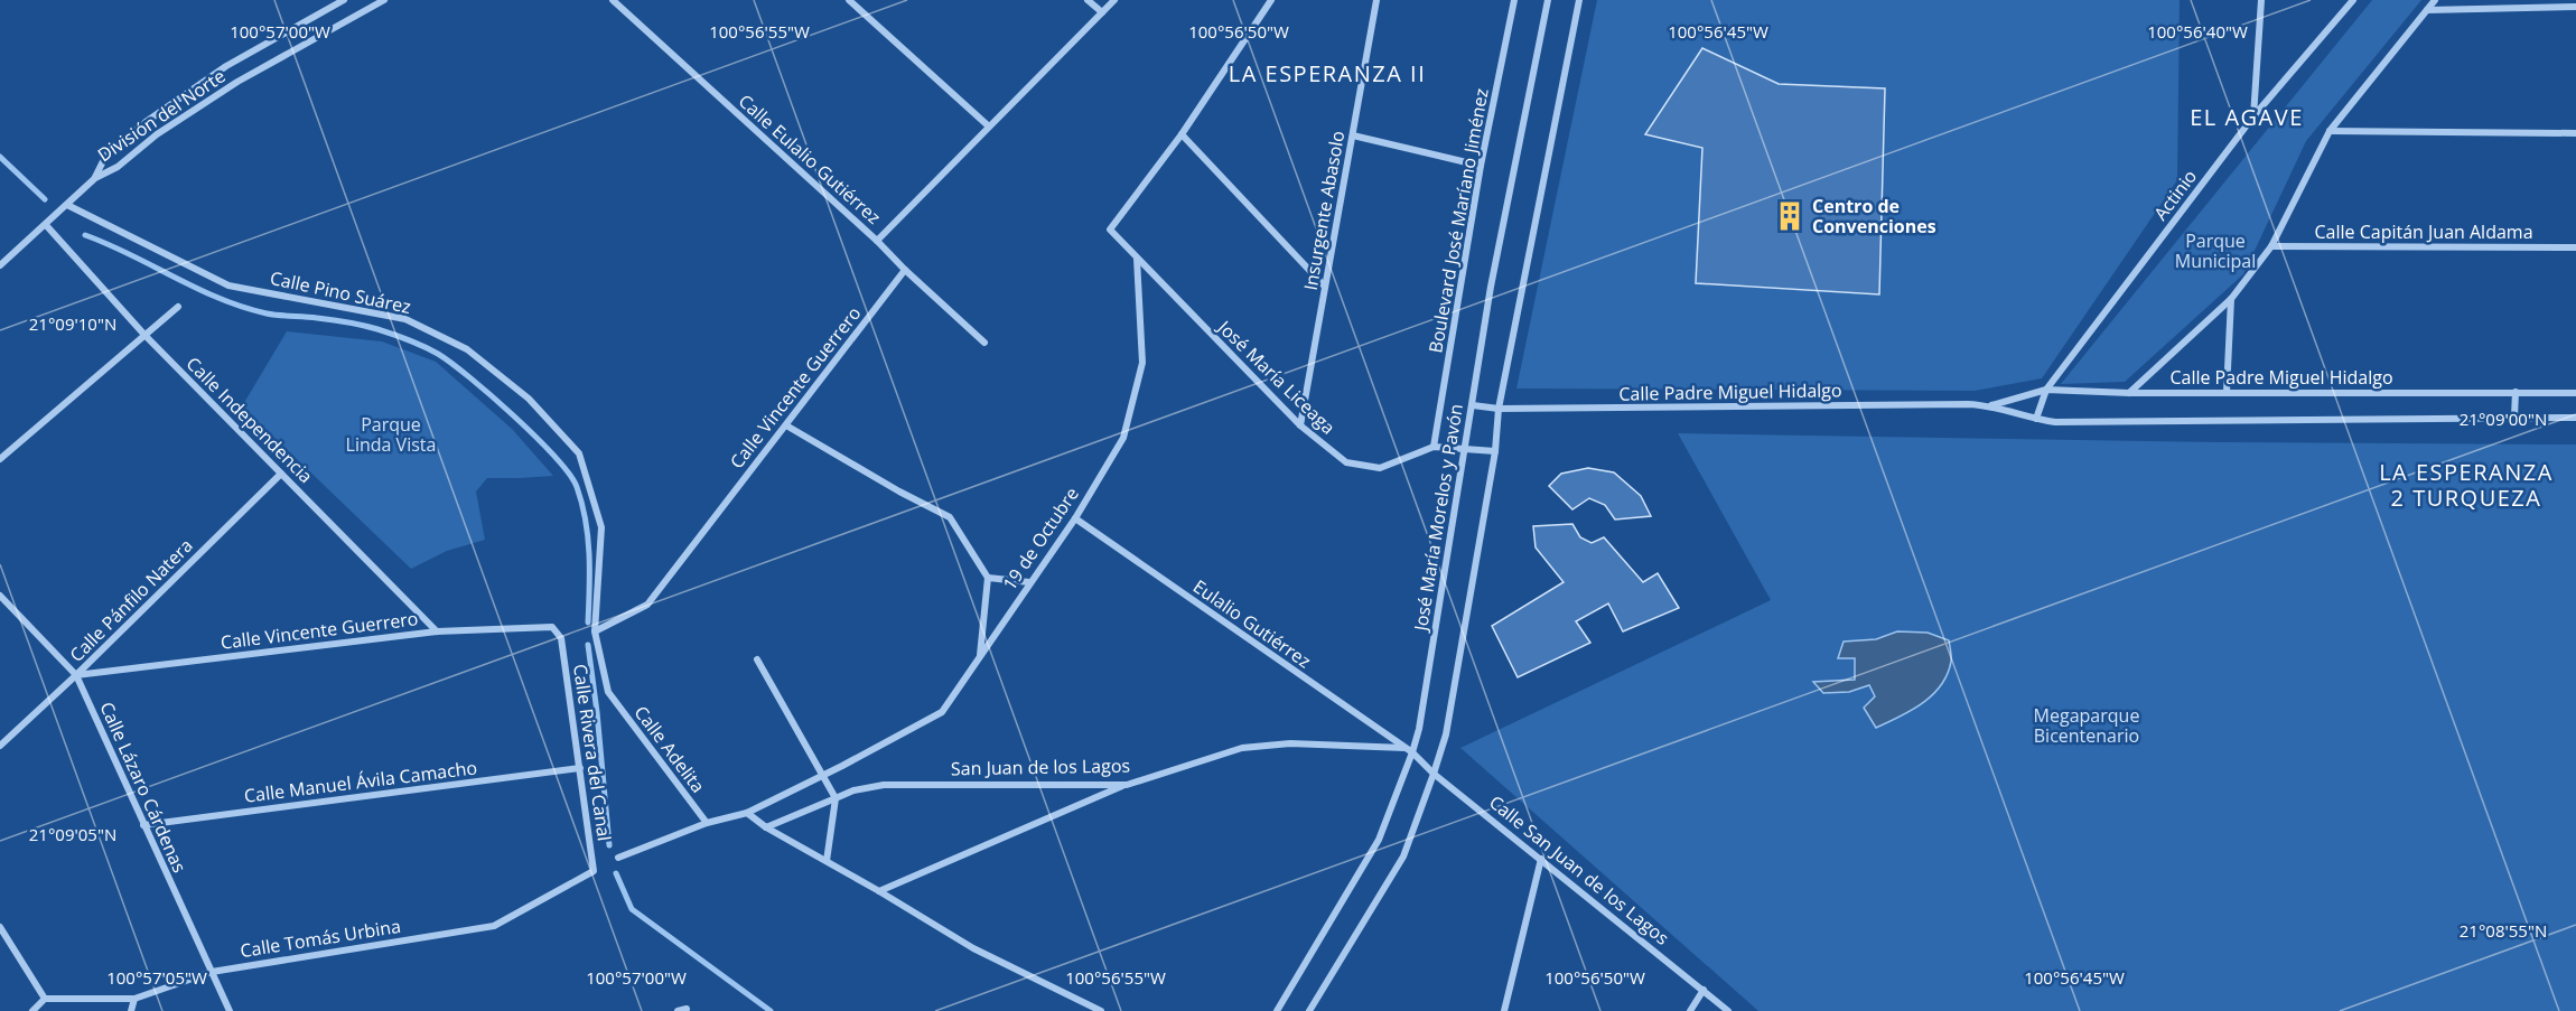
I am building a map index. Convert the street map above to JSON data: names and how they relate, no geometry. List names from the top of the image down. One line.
{"streets":{"street":["División del Norte","Calle Eulalio Gutiérrez","Actinio","Insurgente Abasolo","Boulevard José Maríano Jiménez","Calle Capitán Juan Aldama","Calle Pino Suárez","José María Liceaga","Calle Padre Miguel Hidalgo","Calle Vincente Guerrero","Calle Independencia","José María Morelos y Pavón","19 de Octubre","Calle Pánfilo Natera","Eulalio Gutiérrez","Calle Adelita","Calle Rivera del Canal","San Juan de los Lagos","Calle Manuel Ávila Camacho","Calle Lázaro Cárdenas","Calle San Juan de los Lagos","Calle Tomás Urbina"]},"crossings":[["División del Norte","Calle Pino Suárez"],["División del Norte","Calle Independencia"],["Calle Eulalio Gutiérrez","Calle Vincente Guerrero"],["Actinio","Calle Padre Miguel Hidalgo"],["Insurgente Abasolo","José María Liceaga"],["Boulevard José Maríano Jiménez","José María Liceaga"],["Calle Pino Suárez","Calle Vincente Guerrero"],["Calle Pino Suárez","Calle Adelita"],["José María Liceaga","José María Morelos y Pavón"],["José María Liceaga","19 de Octubre"],["Calle Padre Miguel Hidalgo","José María Morelos y Pavón"],["Calle Vincente Guerrero","Calle Independencia"],["Calle Vincente Guerrero","Calle Pánfilo Natera"],["Calle Vincente Guerrero","Calle Rivera del Canal"],["Calle Vincente Guerrero","Calle Lázaro Cárdenas"],["Calle Independencia","Calle Pánfilo Natera"],["José María Morelos y Pavón","Eulalio Gutiérrez"],["José María Morelos y Pavón","Calle San Juan de los Lagos"],["19 de Octubre","Eulalio Gutiérrez"],["Calle Pánfilo Natera","Calle Lázaro Cárdenas"],["Eulalio Gutiérrez","San Juan de los Lagos"],["Eulalio Gutiérrez","Calle San Juan de los Lagos"],["Calle Rivera del Canal","Calle Manuel Ávila Camacho"],["Calle Rivera del Canal","Calle Tomás Urbina"],["Calle Manuel Ávila Camacho","Calle Lázaro Cárdenas"],["Calle Lázaro Cárdenas","Calle Tomás Urbina"]],"districts":["LA ESPERANZA II","EL AGAVE","LA ESPERANZA 2 TURQUEZA"],"parks":["Parque Municipal","Parque Linda Vista","Megaparque Bicentenario"],"places":{"building":["Centro de Convenciones"]},"coordinates":["100°56'55\"W","100°57'00\"W","100°56'50\"W","100°56'45\"W","100°56'40\"W","21°09'10\"N","21°09'00\"N","21°09'05\"N","21°08'55\"N","100°57'05\"W"]}
